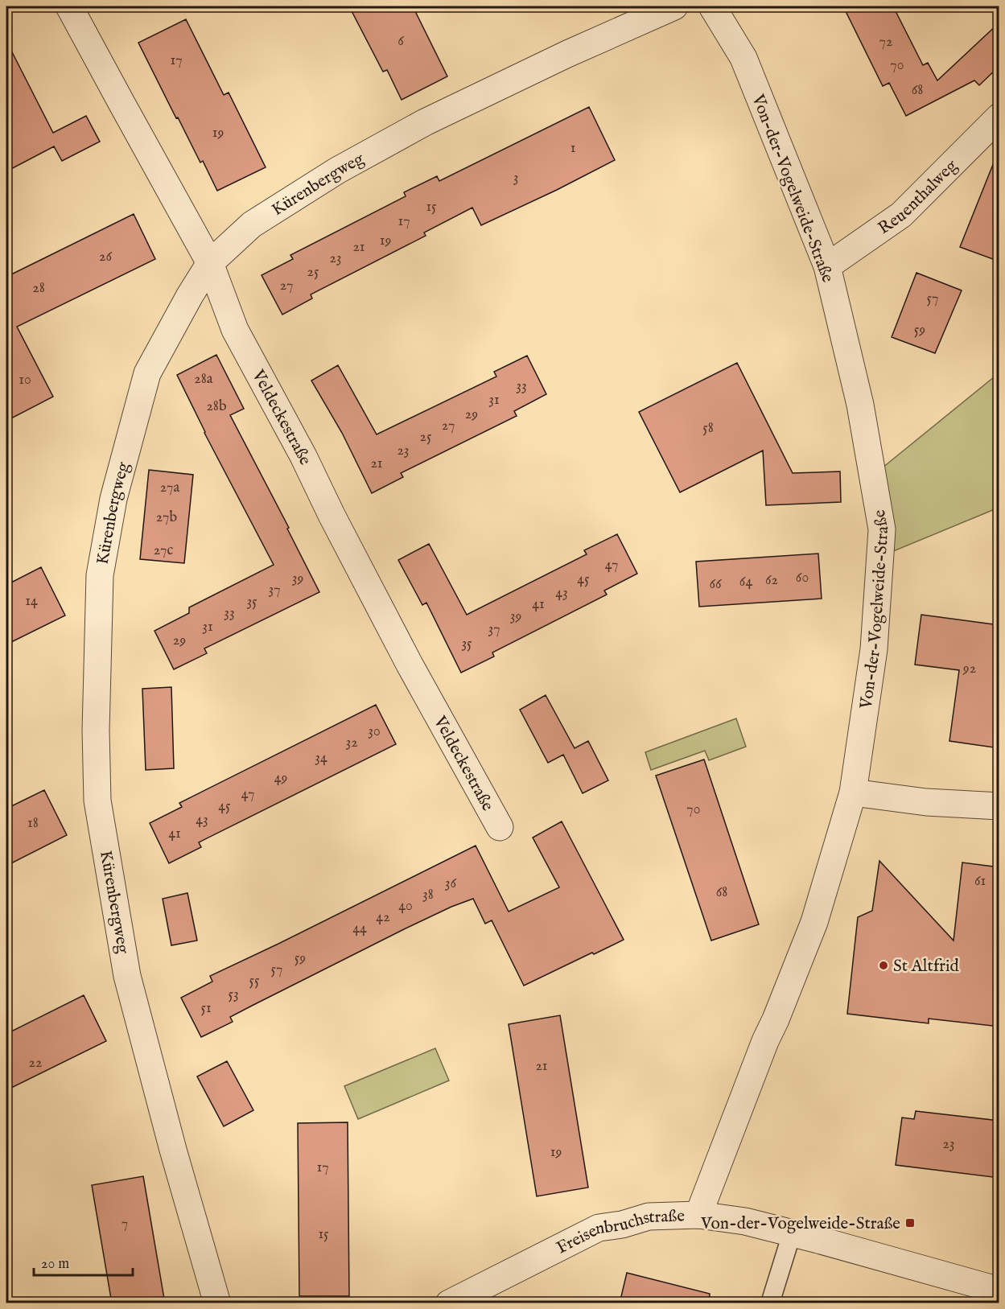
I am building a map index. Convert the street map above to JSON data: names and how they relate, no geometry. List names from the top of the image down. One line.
{"streets":{"street":["Kürenbergweg","Von-der-Vogelweide-Straße","Reuenthalweg","Veldeckestraße","Freisenbruchstraße"]},"crossings":[["Kürenbergweg","Veldeckestraße"],["Von-der-Vogelweide-Straße","Reuenthalweg"],["Von-der-Vogelweide-Straße","Freisenbruchstraße"]],"places":{"other":["St Altfrid"],"transit":["Von-der-Vogelweide-Straße"]},"house_numbers":["6","72","17","70","68","19","1","3","15","17","19","21","26","23","25","27","28","57","59","28a","10","33","31","28b","29","27","58","25","23","21","27a","27b","27c","47","60","39","45","62","64","66","37","43","14","35","41","33","39","31","37","29","35","92","30","32","34","49","47","45","70","43","18","41","61","36","68","38","40","42","44","59","57","55","53","51","22","21","23","19","17","7","15"],"scale_bar":"20 m"}
